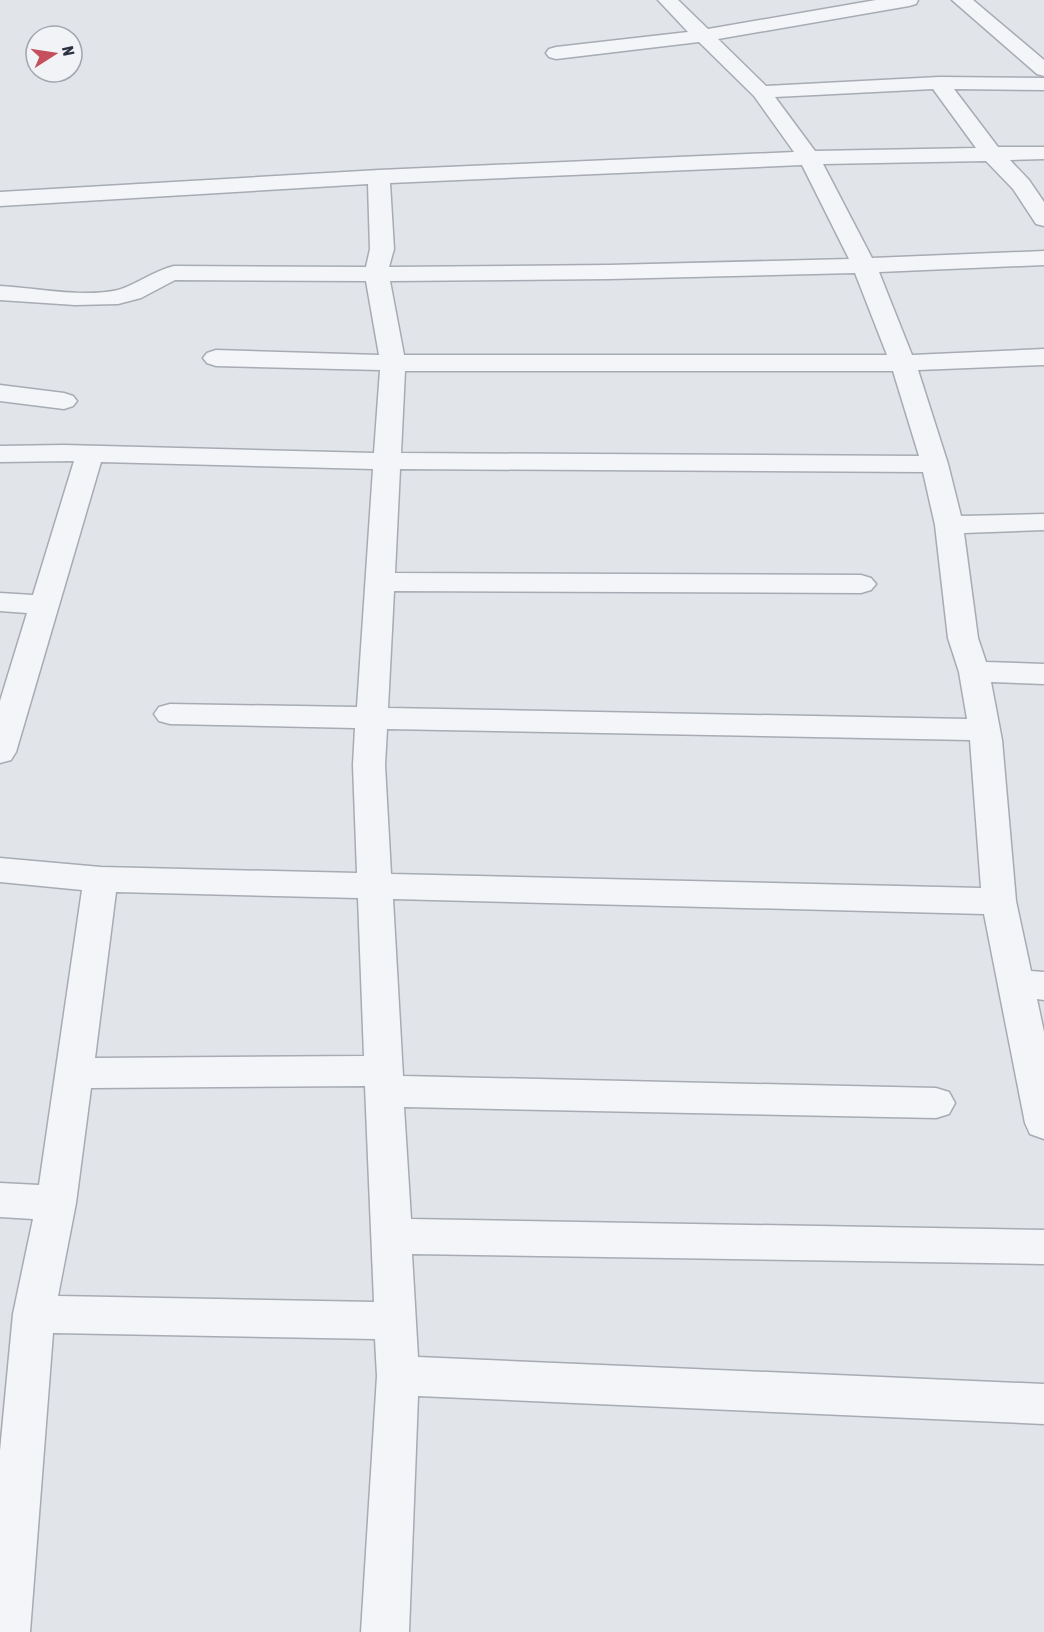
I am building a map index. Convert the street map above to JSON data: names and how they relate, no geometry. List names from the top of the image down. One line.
{"north":"right"}
